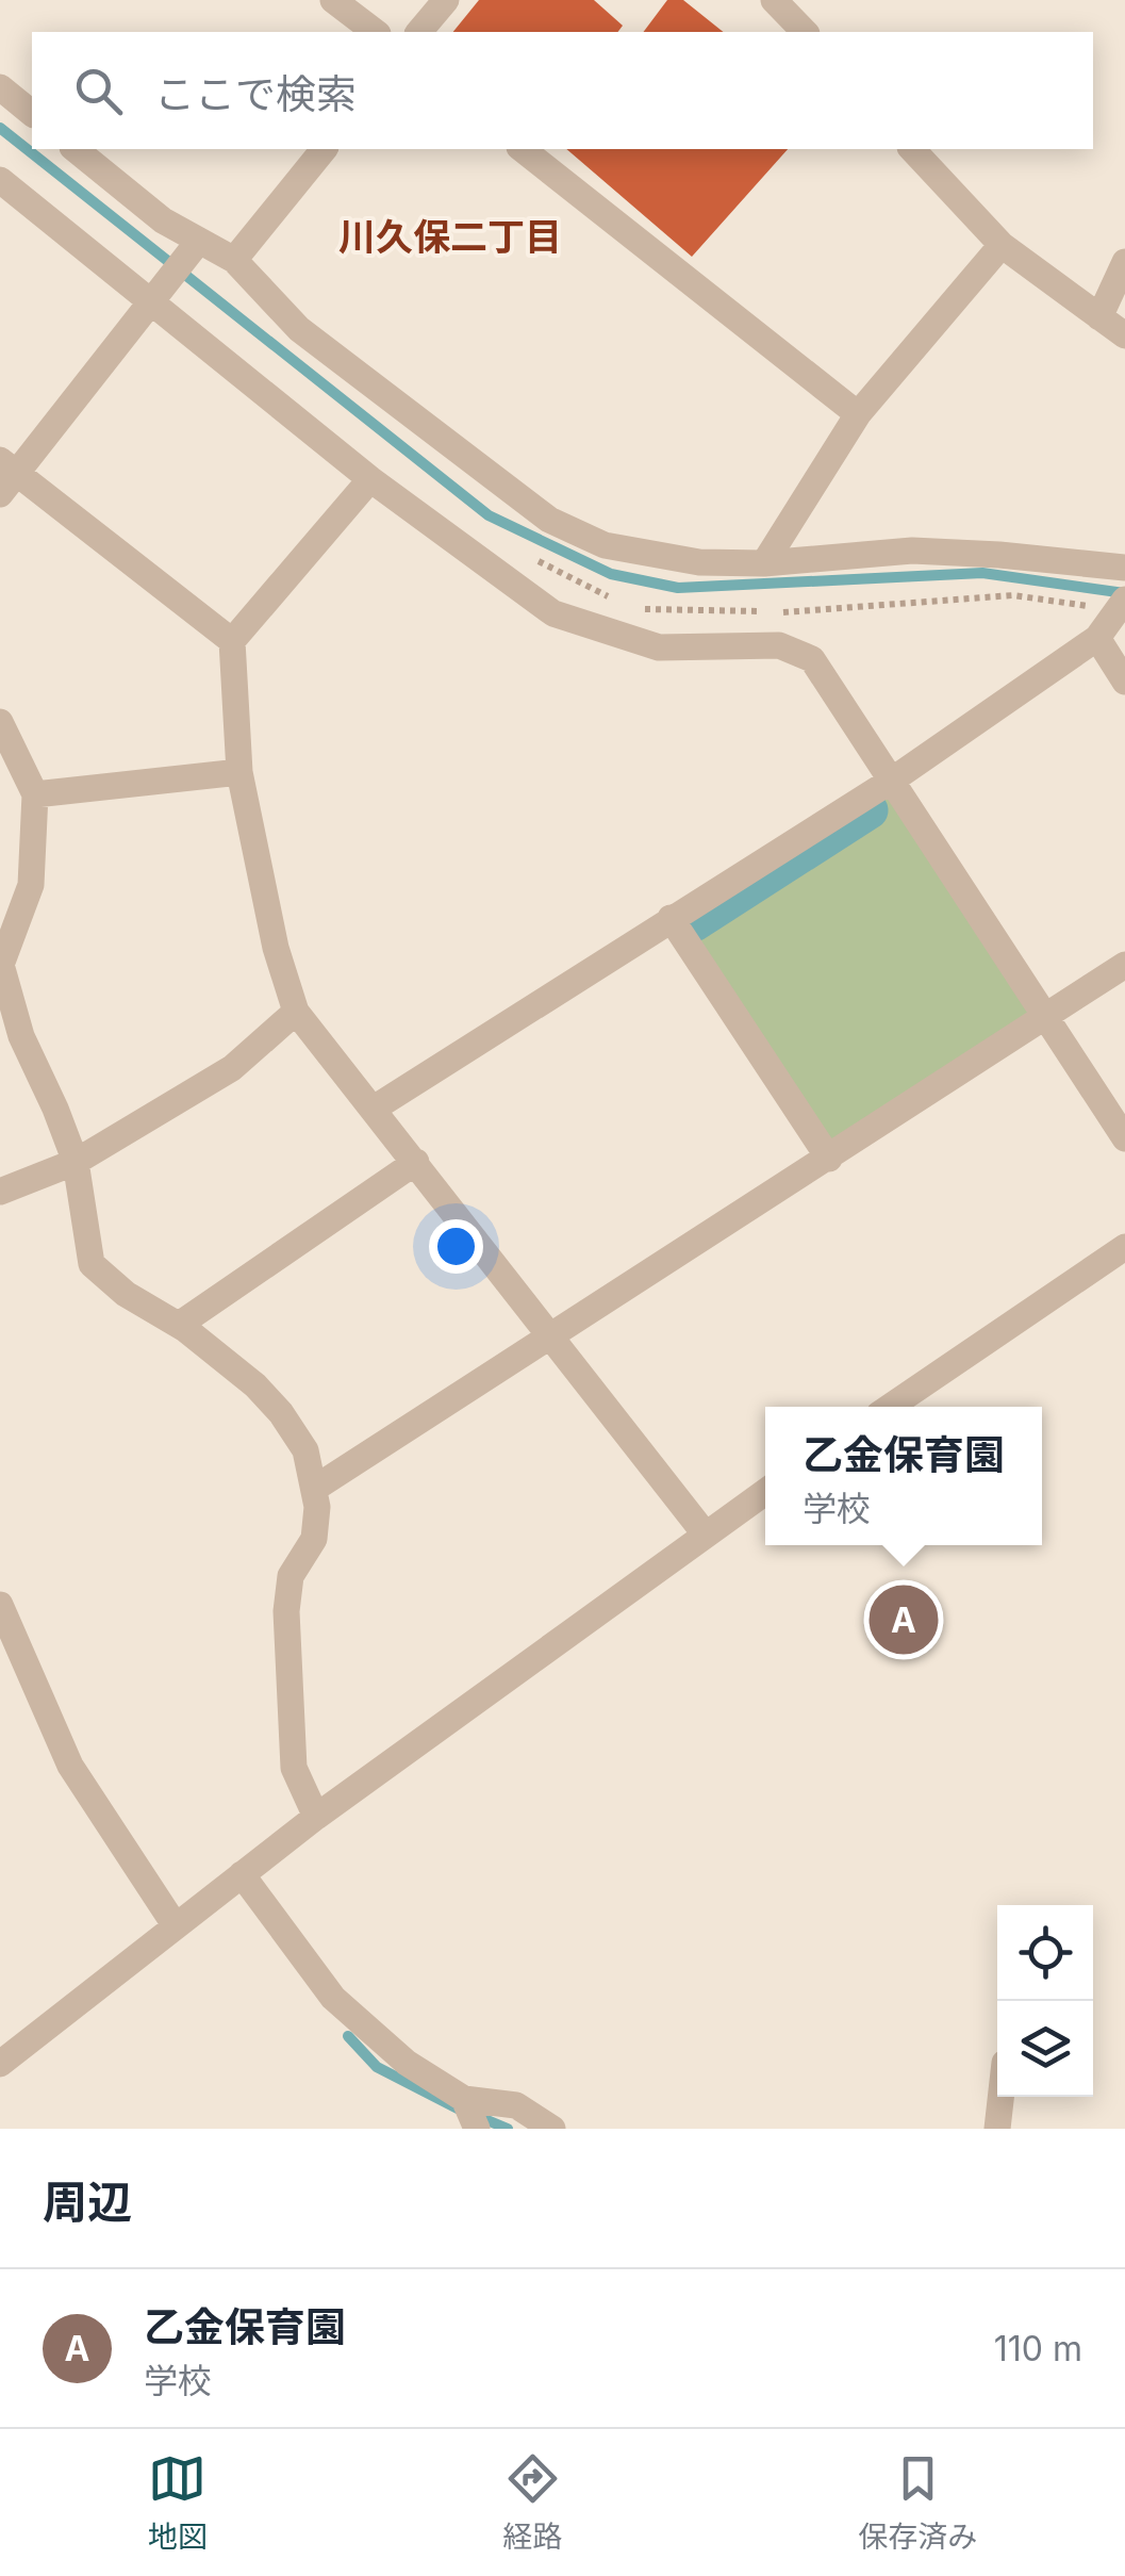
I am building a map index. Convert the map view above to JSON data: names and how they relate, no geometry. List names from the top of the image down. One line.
{"districts":["川久保二丁目"],"page":{"search":"ここで検索","popup":["乙金保育園","学校"],"pins":"A","heading":"周辺","list":[{"mark":"A","name":"乙金保育園","note":"学校","value":"110 m"}],"nav":["地図","経路","保存済み"]}}
